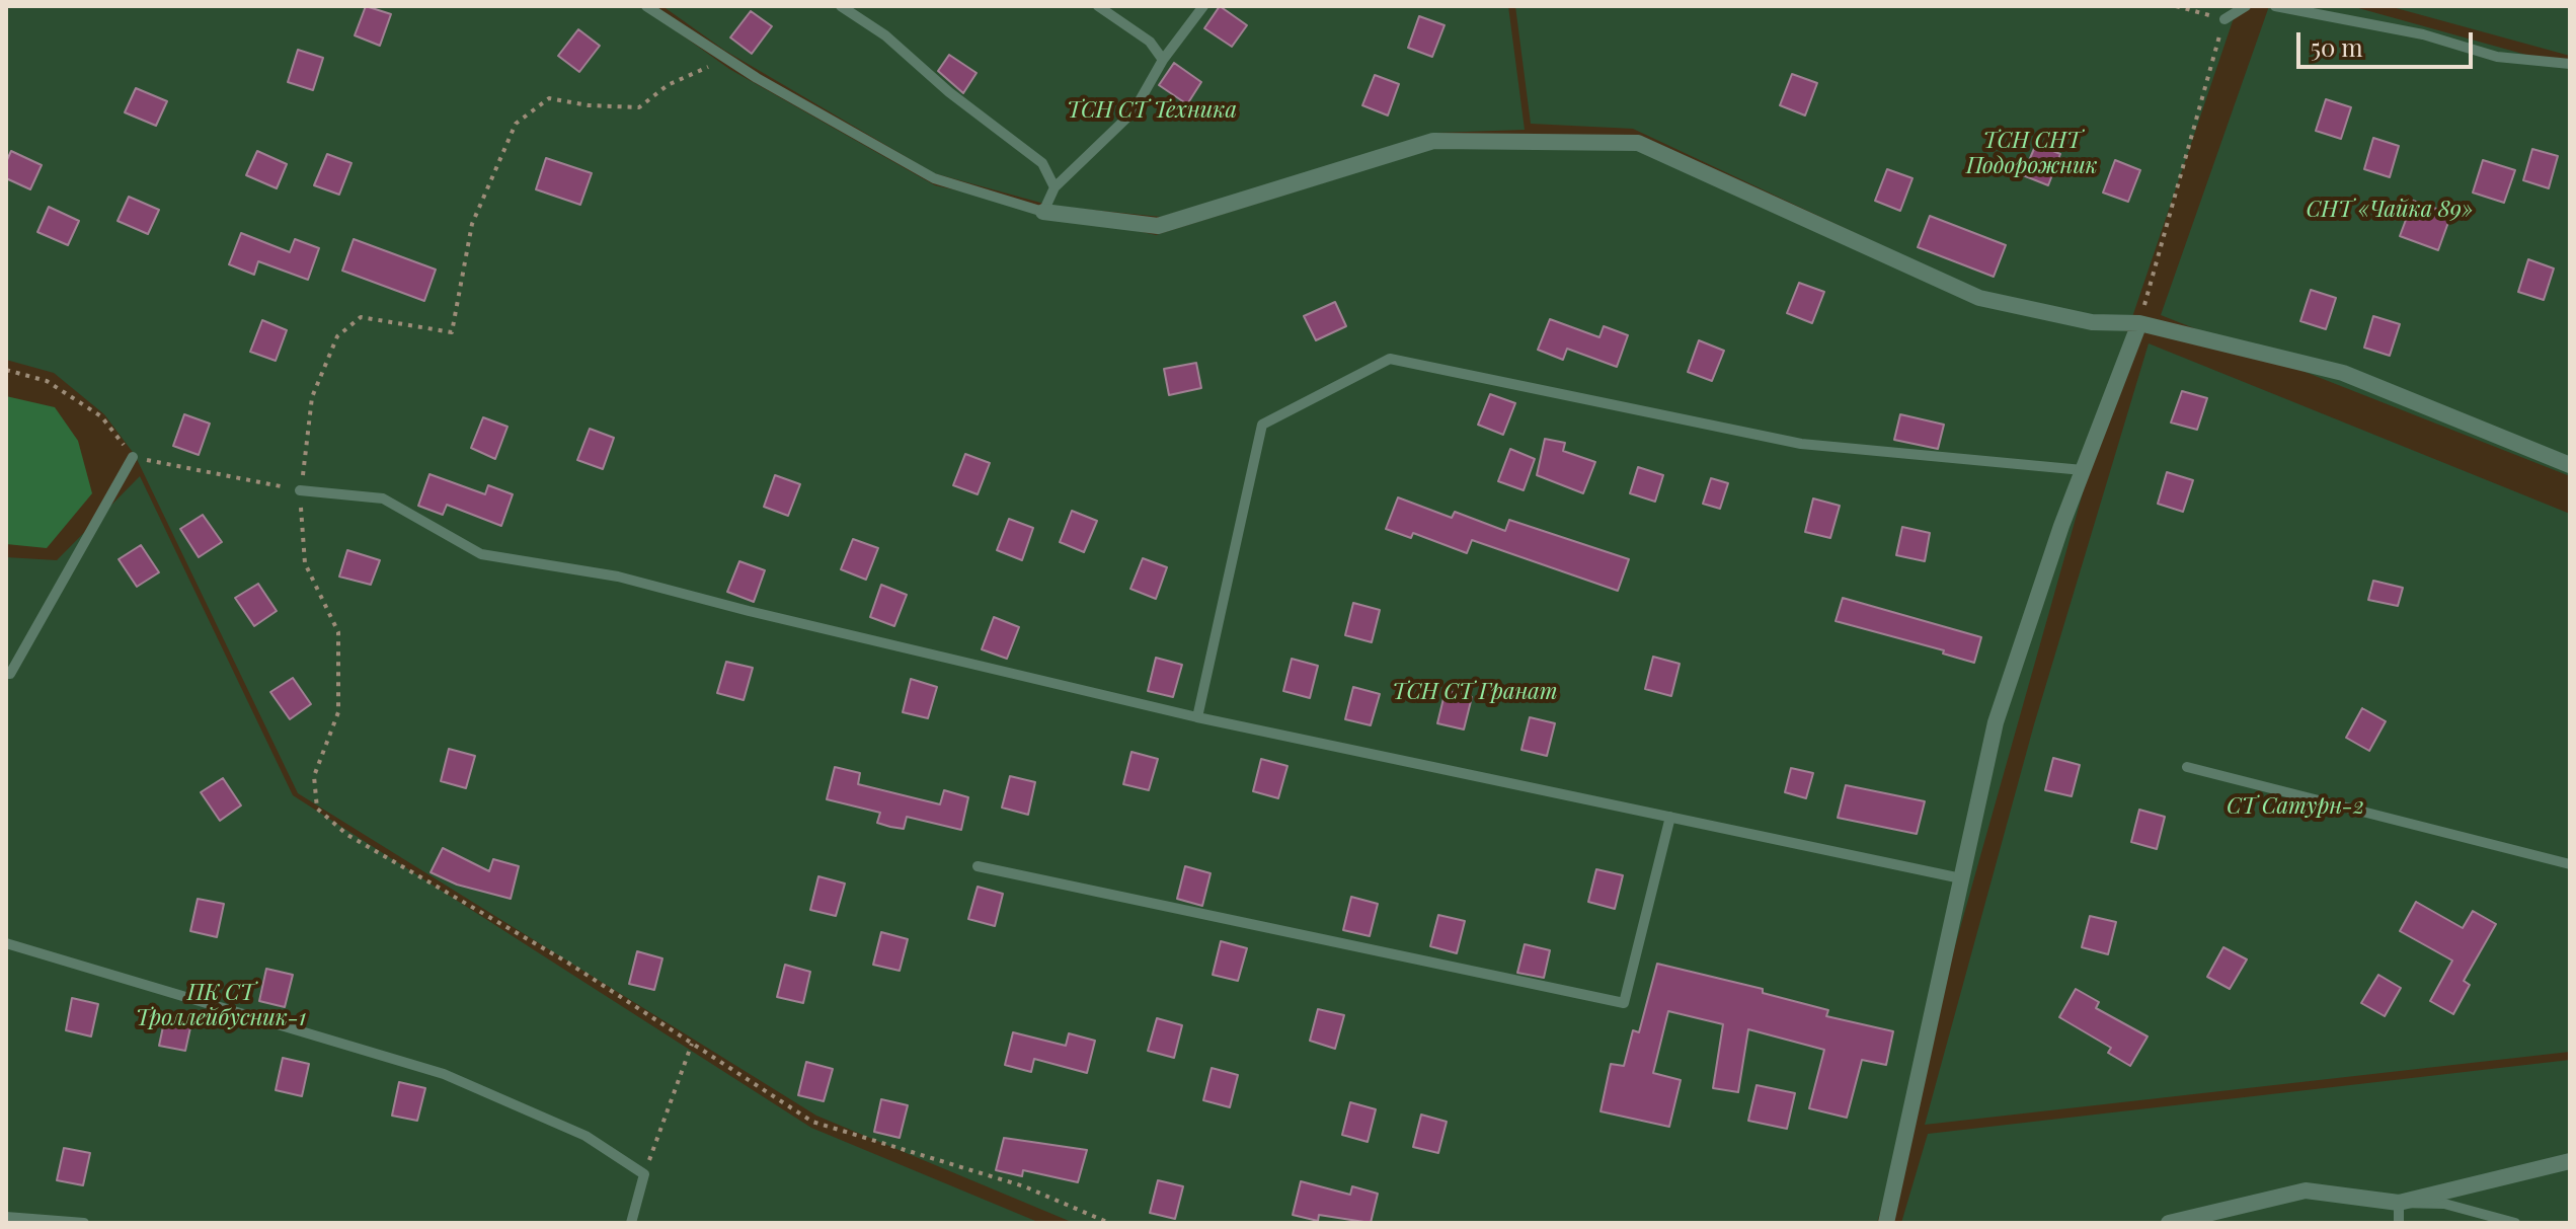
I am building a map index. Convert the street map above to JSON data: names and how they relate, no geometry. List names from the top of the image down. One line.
{"parks":["ТСН СТ Техника","ТСН СНТ Подорожник","СНТ «Чайка 89»","ТСН СТ Гранат","СТ Сатурн-2","ПК СТ Троллейбусник-1"],"scale_bar":"50 m"}
